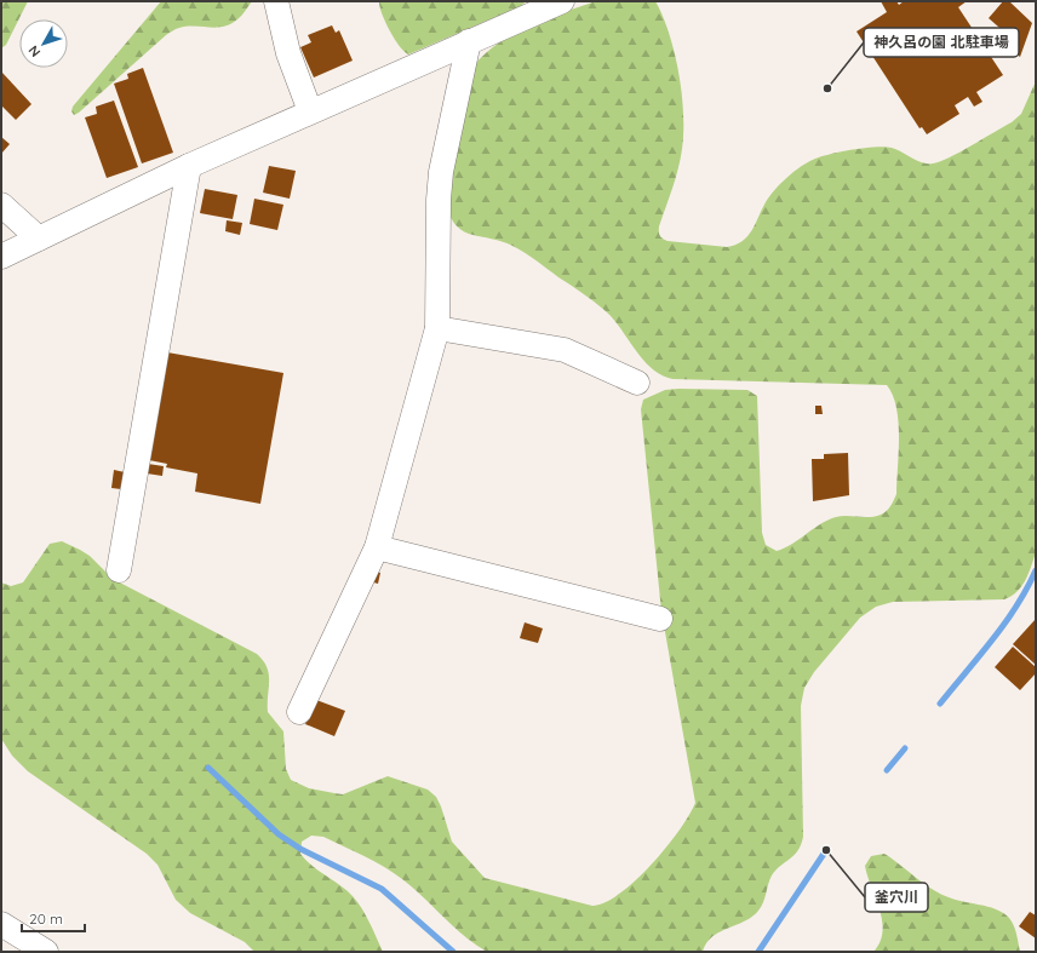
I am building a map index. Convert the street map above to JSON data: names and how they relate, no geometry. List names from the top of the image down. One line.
{"places":["神久呂の園 北駐車場","釜穴川"],"scale_bar":"20 m","north":"bottom left"}
